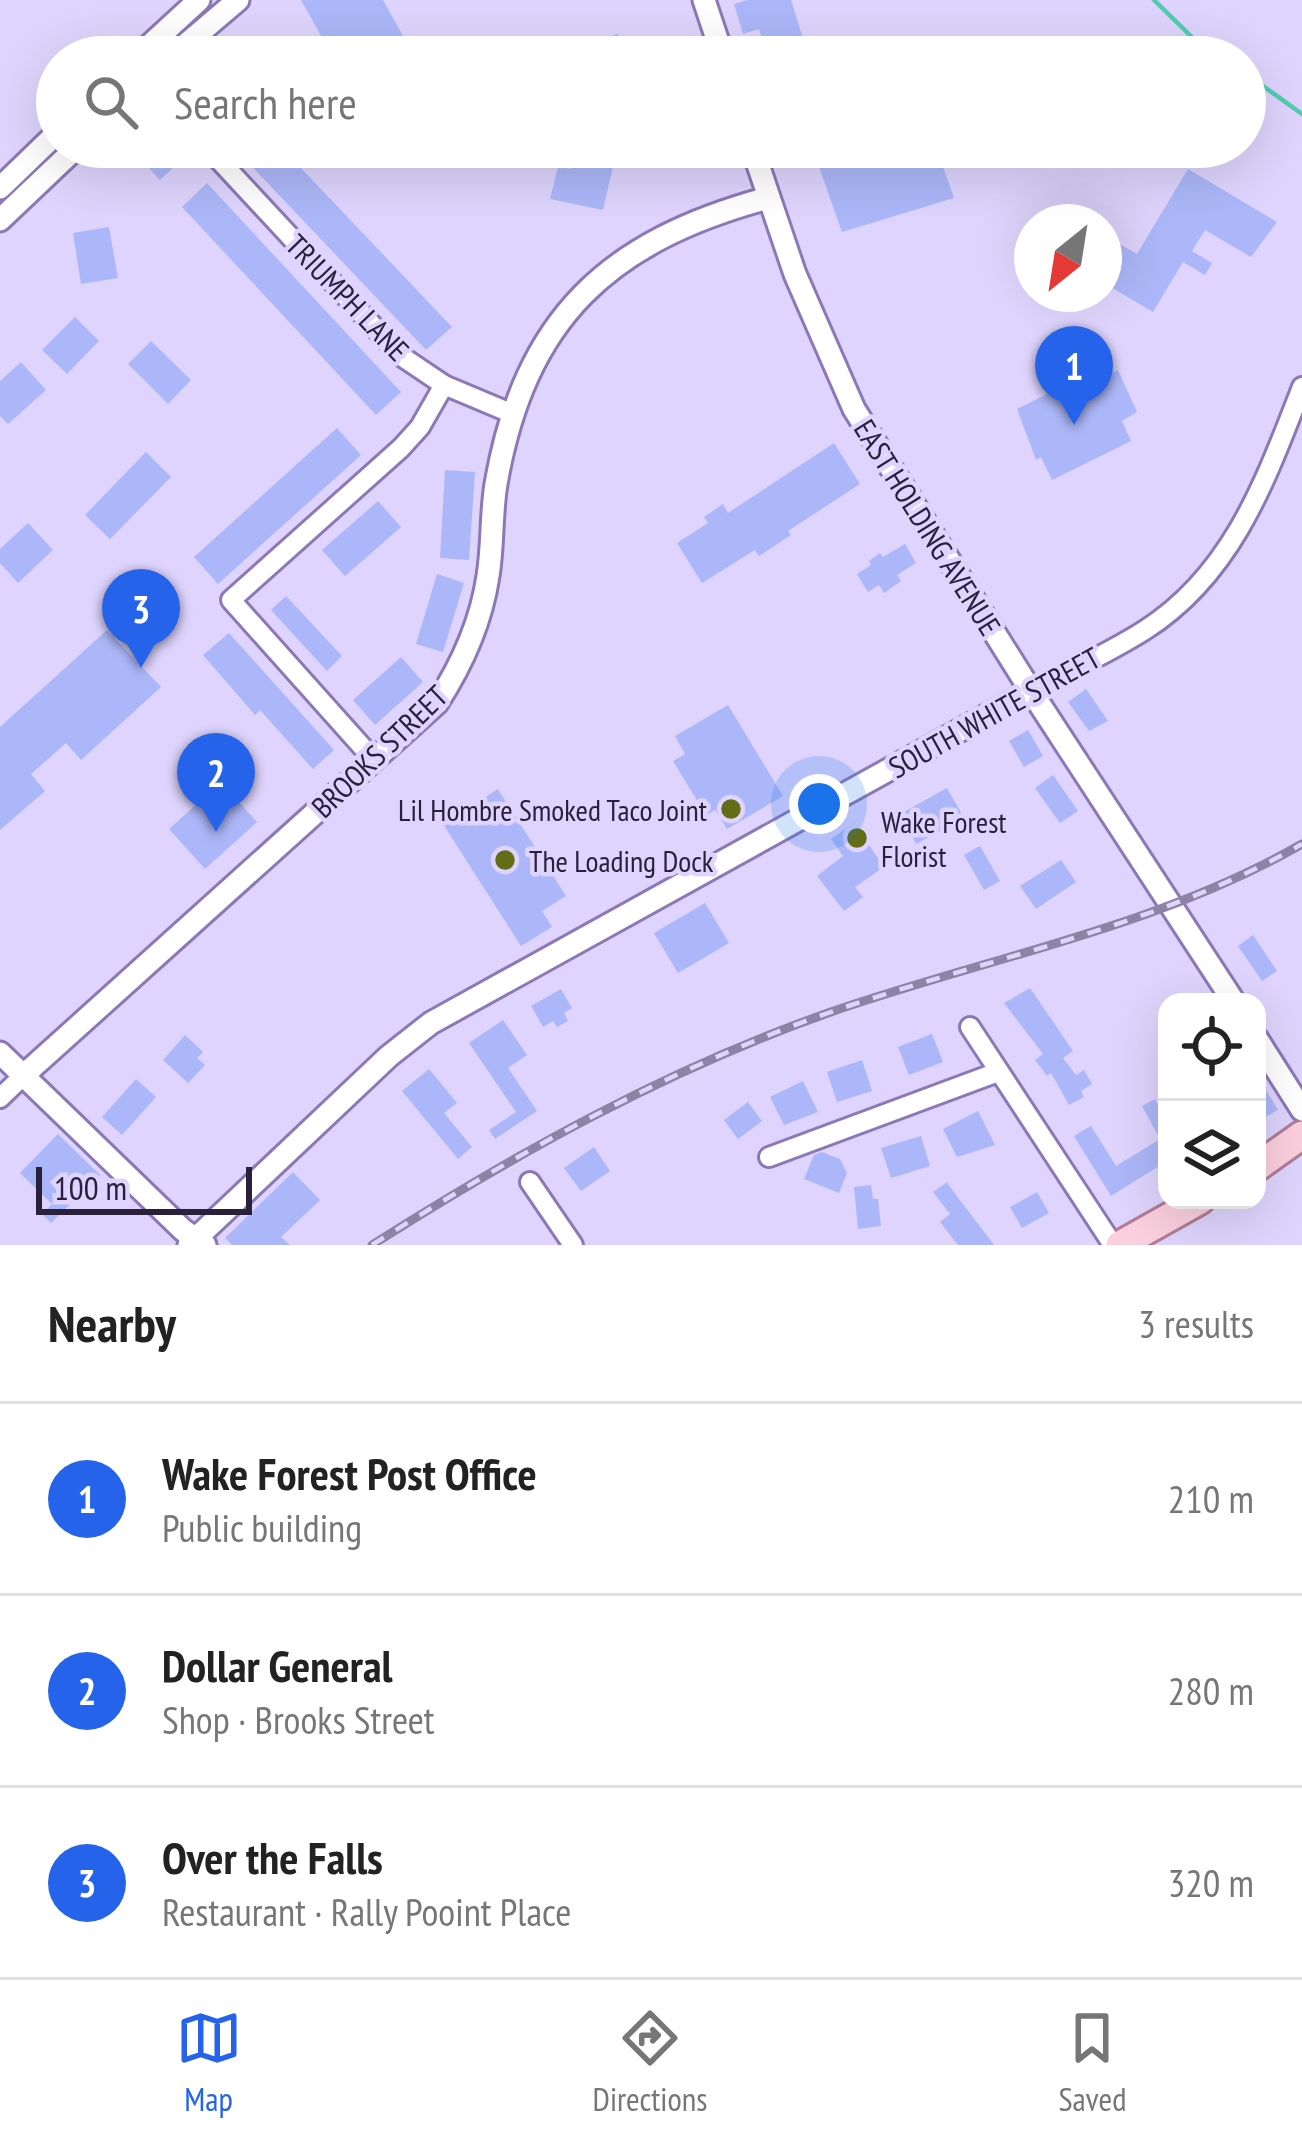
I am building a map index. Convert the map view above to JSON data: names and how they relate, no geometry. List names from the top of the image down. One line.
{"streets":{"street":["TRIUMPH LANE","EAST HOLDING AVENUE","SOUTH WHITE STREET","BROOKS STREET"]},"crossings":[["TRIUMPH LANE","BROOKS STREET"],["EAST HOLDING AVENUE","SOUTH WHITE STREET"],["EAST HOLDING AVENUE","BROOKS STREET"]],"places":["Lil Hombre Smoked Taco Joint","Wake Forest Florist","The Loading Dock"],"scale_bar":"100 m","north":"bottom left","page":{"search":"Search here","pins":["1","3","2"],"scale":"100 m","heading":["Nearby","3 results"],"list":[{"mark":"1","name":"Wake Forest Post Office","note":"Public building","value":"210 m"},{"mark":"2","name":"Dollar General","note":"Shop · Brooks Street","value":"280 m"},{"mark":"3","name":"Over the Falls","note":"Restaurant · Rally Pooint Place","value":"320 m"}],"nav":["Map","Directions","Saved"]}}
